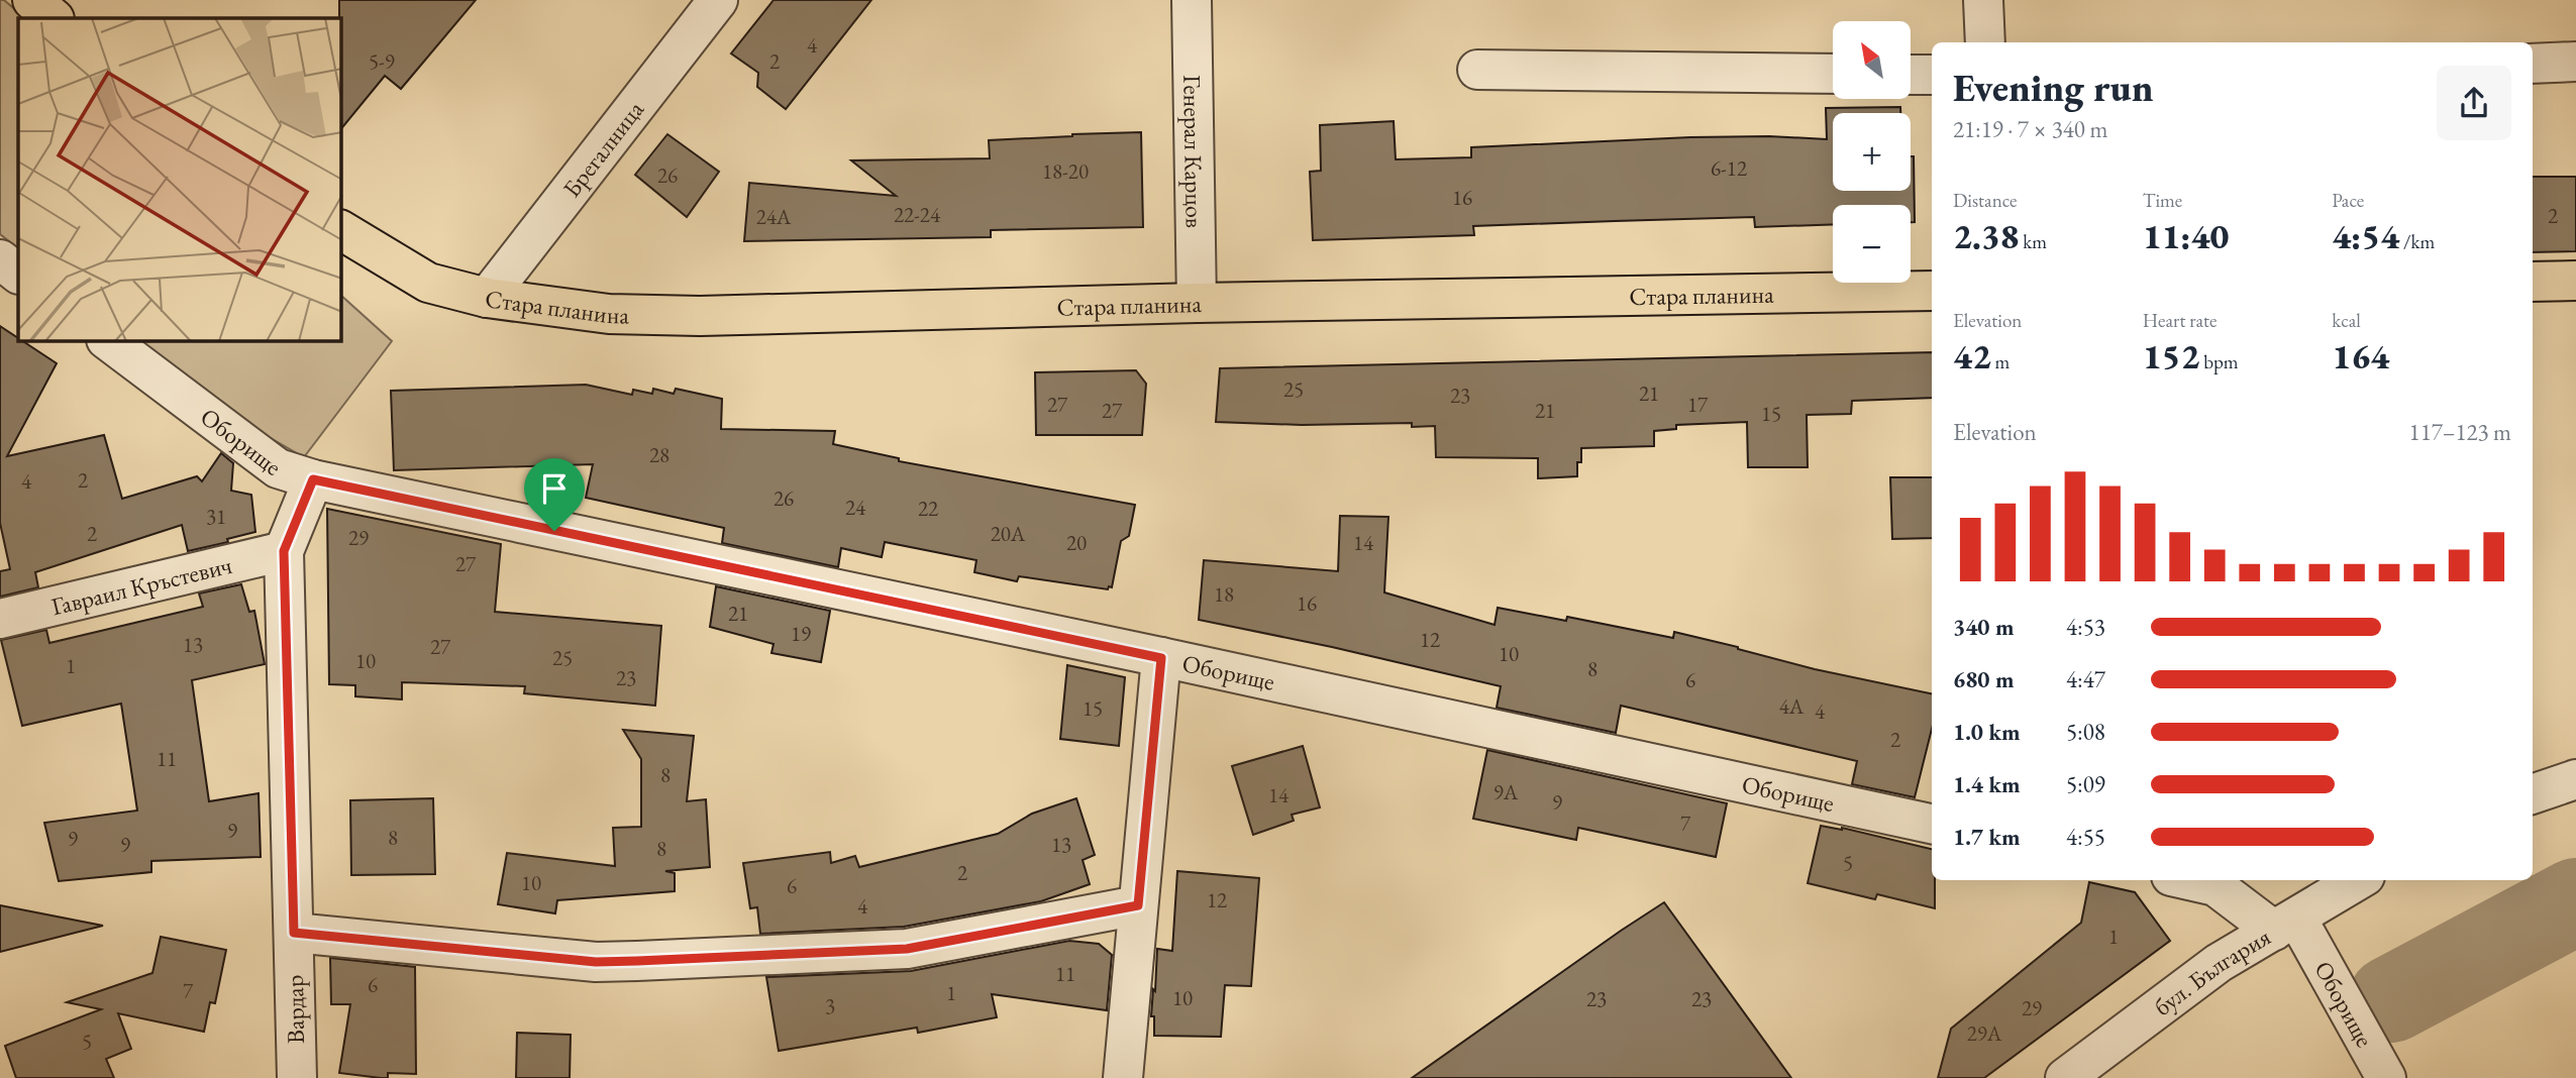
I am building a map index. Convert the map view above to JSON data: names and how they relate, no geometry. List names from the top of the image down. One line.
{"streets":{"main road":["Стара планина"],"street":["Брегалница","Генерал Карцов","Оборище","Гавраил Кръстевич","бул. България","Вардар"]},"crossings":[["Брегалница","Стара планина"],["Генерал Карцов","Стара планина"],["Оборище","бул. България"],["Оборище","Вардар"],["Гавраил Кръстевич","Вардар"]],"house_numbers":["4","5-9","2","6-12","18-20","26","16","22-24","2","24А","25","21","23","27","17","27","21","15","28","2","4","26","24","22","31","2","20А","29","20","14","27","18","16","21","19","12","13","27","10","25","10","1","8","23","6","4А","15","4","2","11","8","9А","14","9","7","9","8","9","9","13","8","5","2","10","6","12","4","1","11","6","7","1","10","23","23","3","29","29А","5"],"north":"top left","page":{"map_buttons":["+","−"],"heading":["Evening run","21:19 · 7 × 340 m"],"stats":[["Distance","2.38 km"],["Time","11:40"],["Pace","4:54 /km"],["Elevation","42 m"],["Heart rate","152 bpm"],["kcal","164"]],"chart":["Elevation","117–123 m"],"list":[{"name":"340 m","note":"4:53"},{"name":"680 m","note":"4:47"},{"name":"1.0 km","note":"5:08"},{"name":"1.4 km","note":"5:09"},{"name":"1.7 km","note":"4:55"}]}}
